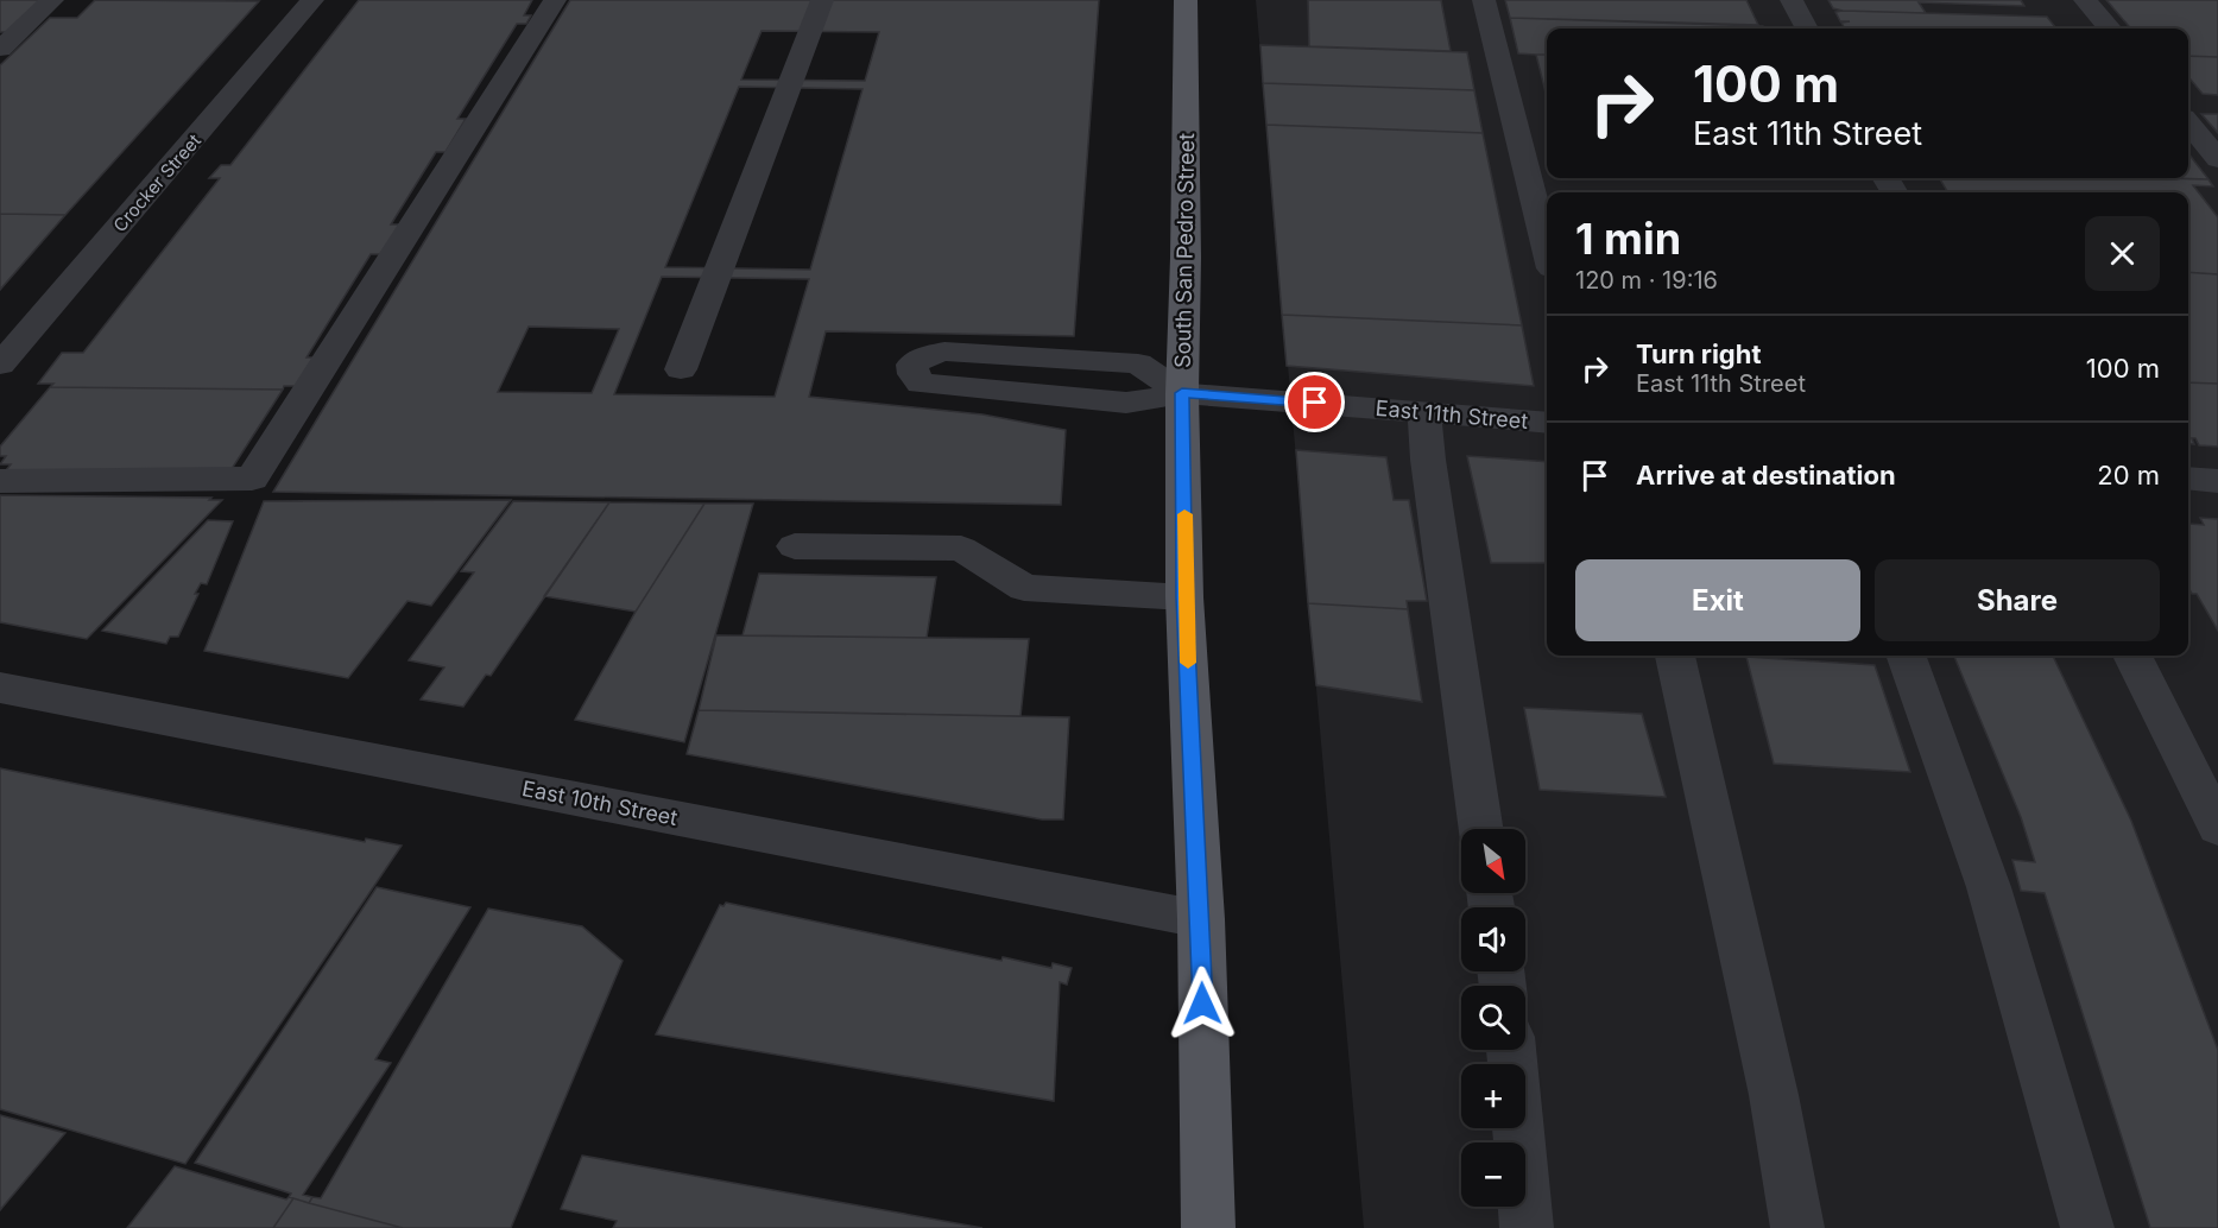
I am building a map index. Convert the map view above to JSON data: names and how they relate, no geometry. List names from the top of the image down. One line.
{"streets":{"main road":["South San Pedro Street"],"street":["Crocker Street","East 11th Street","East 10th Street"]},"crossings":[["South San Pedro Street","East 11th Street"],["South San Pedro Street","East 10th Street"]],"north":"bottom right","page":{"turn":["100 m","East 11th Street"],"heading":["1 min","120 m · 19:16"],"list":[{"name":"Turn right","note":"East 11th Street","value":"100 m"},{"name":"Arrive at destination","value":"20 m"}],"buttons":["Exit","Share"],"map_buttons":["+","−"]}}
